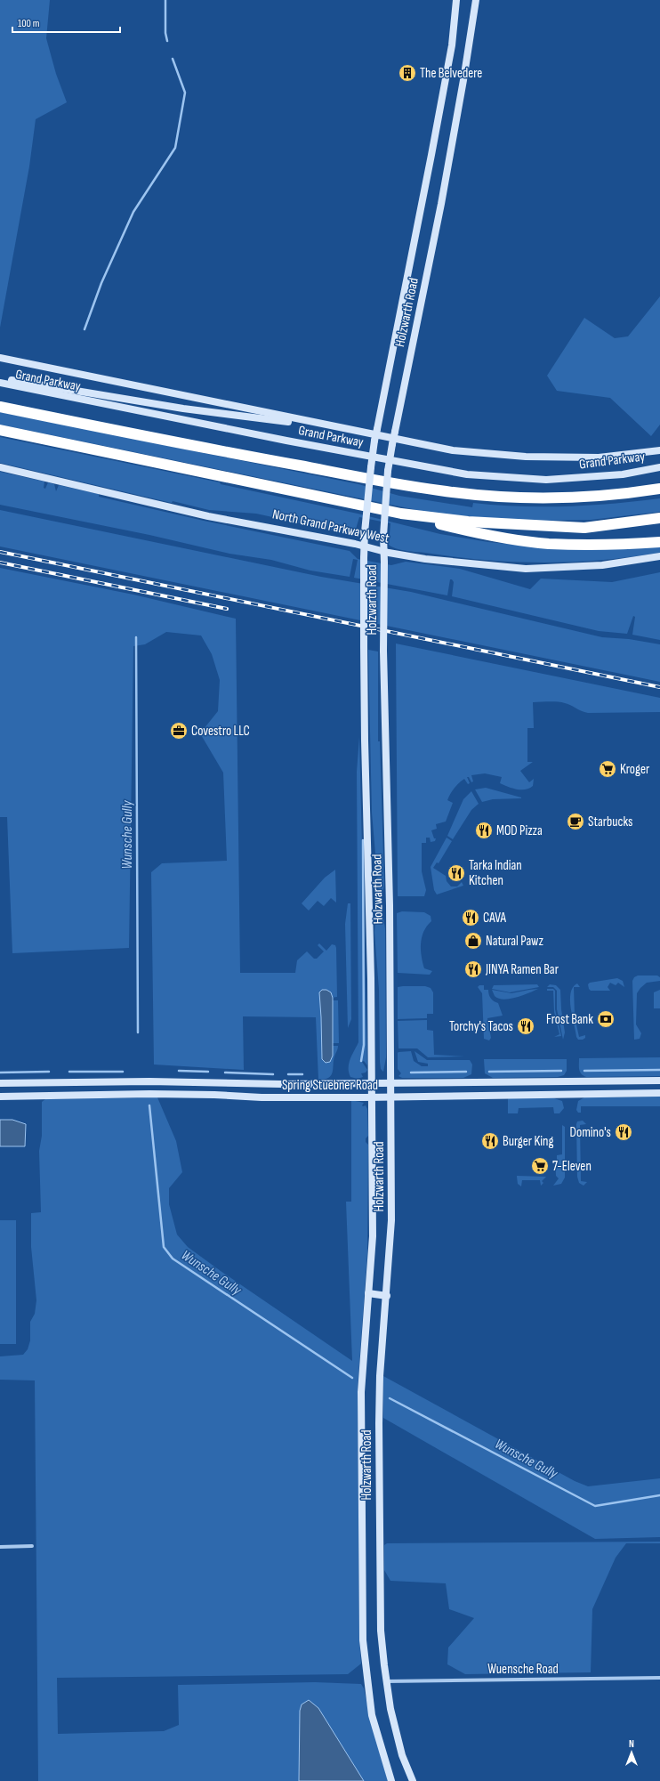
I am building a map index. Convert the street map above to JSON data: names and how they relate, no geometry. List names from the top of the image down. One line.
{"streets":{"highway":["North Grand Parkway West"],"main road":["Holzwarth Road","Grand Parkway","Spring Stuebner Road"],"street":["Wuensche Road"]},"crossings":[["Holzwarth Road","Grand Parkway"],["Holzwarth Road","North Grand Parkway West"],["Holzwarth Road","Spring Stuebner Road"],["Holzwarth Road","Wuensche Road"]],"water":["Wunsche Gully"],"places":{"building":["The Belvedere"],"office":["Covestro LLC"],"supermarket":["Kroger","7-Eleven"],"cafe":["Starbucks"],"restaurant":["MOD Pizza","Tarka Indian Kitchen","CAVA","JINYA Ramen Bar","Torchy's Tacos","Domino's","Burger King"],"shop":["Natural Pawz"],"bank":["Frost Bank"]},"scale_bar":"100 m","north":"top"}
